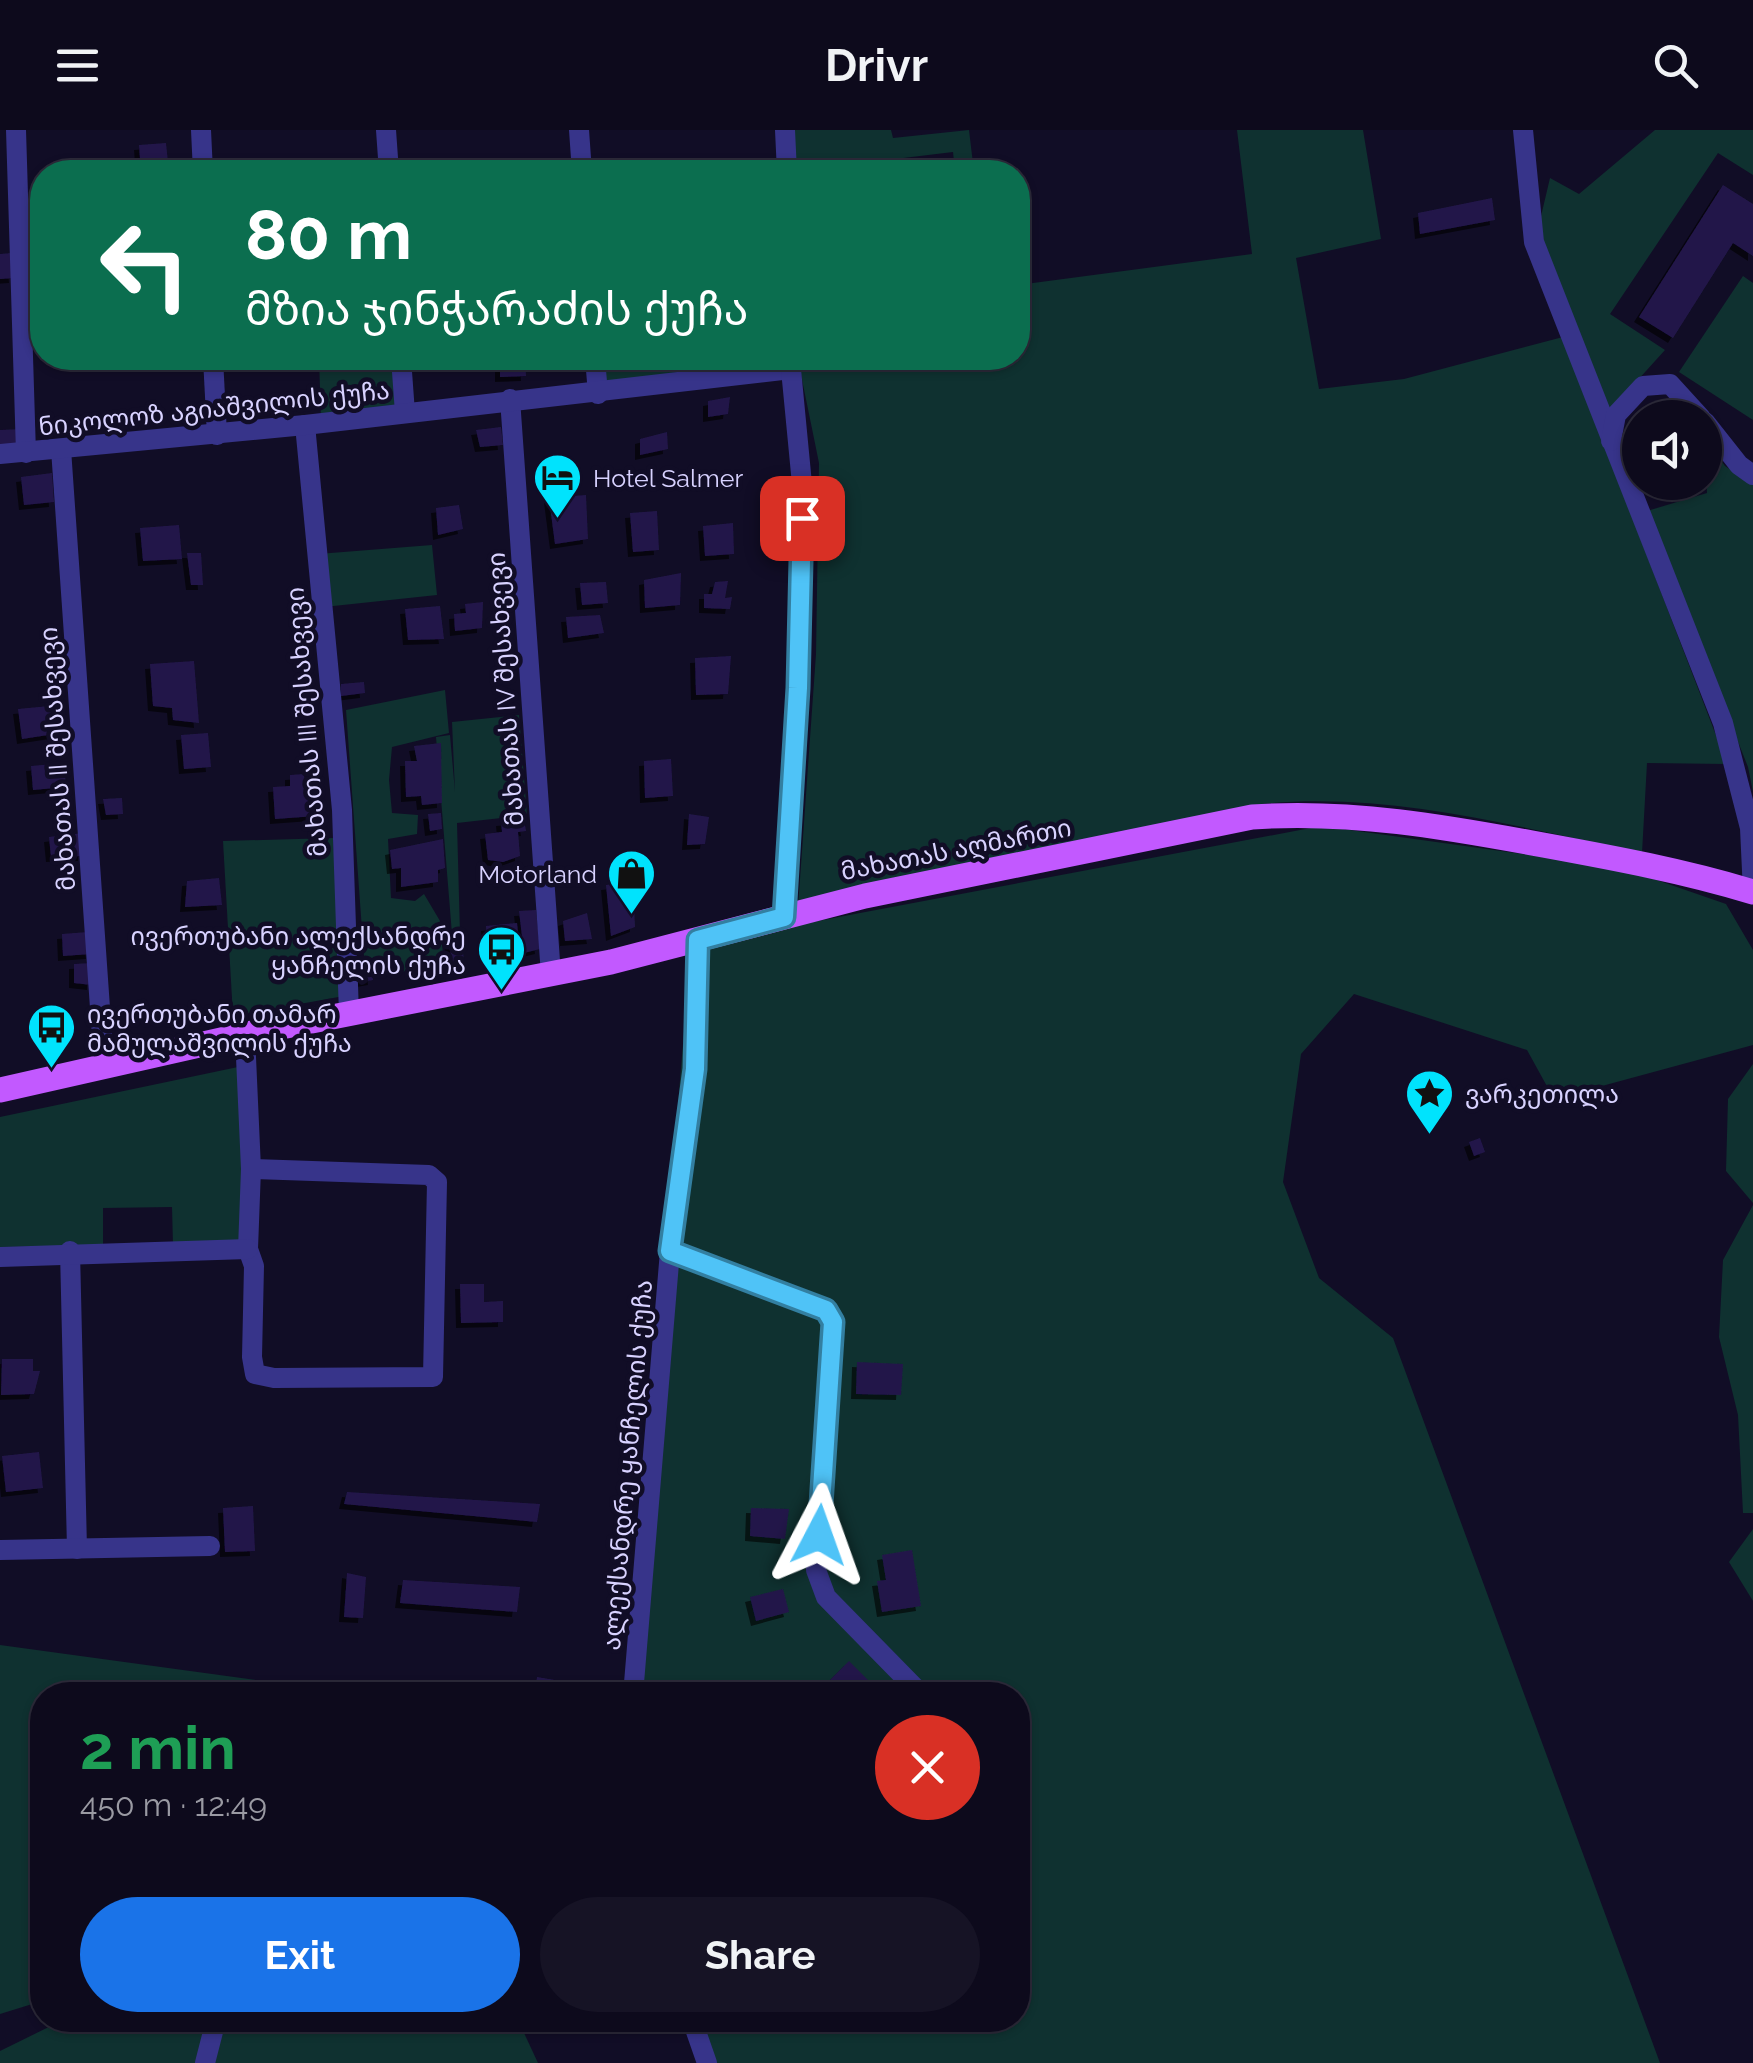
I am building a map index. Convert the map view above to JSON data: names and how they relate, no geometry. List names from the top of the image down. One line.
{"streets":{"main road":["მახათას აღმართი"],"street":["ნიკოლოზ აგიაშვილის ქუჩა","მახათას IV შესახვევი","მახათას III შესახვევი","მახათას II შესახვევი","ალექსანდრე ყანჩელის ქუჩა"]},"crossings":[["ნიკოლოზ აგიაშვილის ქუჩა","მახათას IV შესახვევი"],["ნიკოლოზ აგიაშვილის ქუჩა","მახათას III შესახვევი"],["ნიკოლოზ აგიაშვილის ქუჩა","მახათას II შესახვევი"],["მახათას IV შესახვევი","მახათას აღმართი"],["მახათას III შესახვევი","მახათას აღმართი"],["მახათას II შესახვევი","მახათას აღმართი"],["მახათას აღმართი","ალექსანდრე ყანჩელის ქუჩა"]],"places":{"hotel":["Hotel Salmer"],"shop":["Motorland"],"bus stop":["ივერთუბანი ალექსანდრე ყანჩელის ქუჩა","ივერთუბანი თამარ მამულაშვილის ქუჩა"],"place":["ვარკეთილა"]},"page":{"header":"Drivr","turn":["80 m","მზია ჯინჭარაძის ქუჩა"],"heading":["2 min","450 m · 12:49"],"buttons":["Exit","Share"]}}
